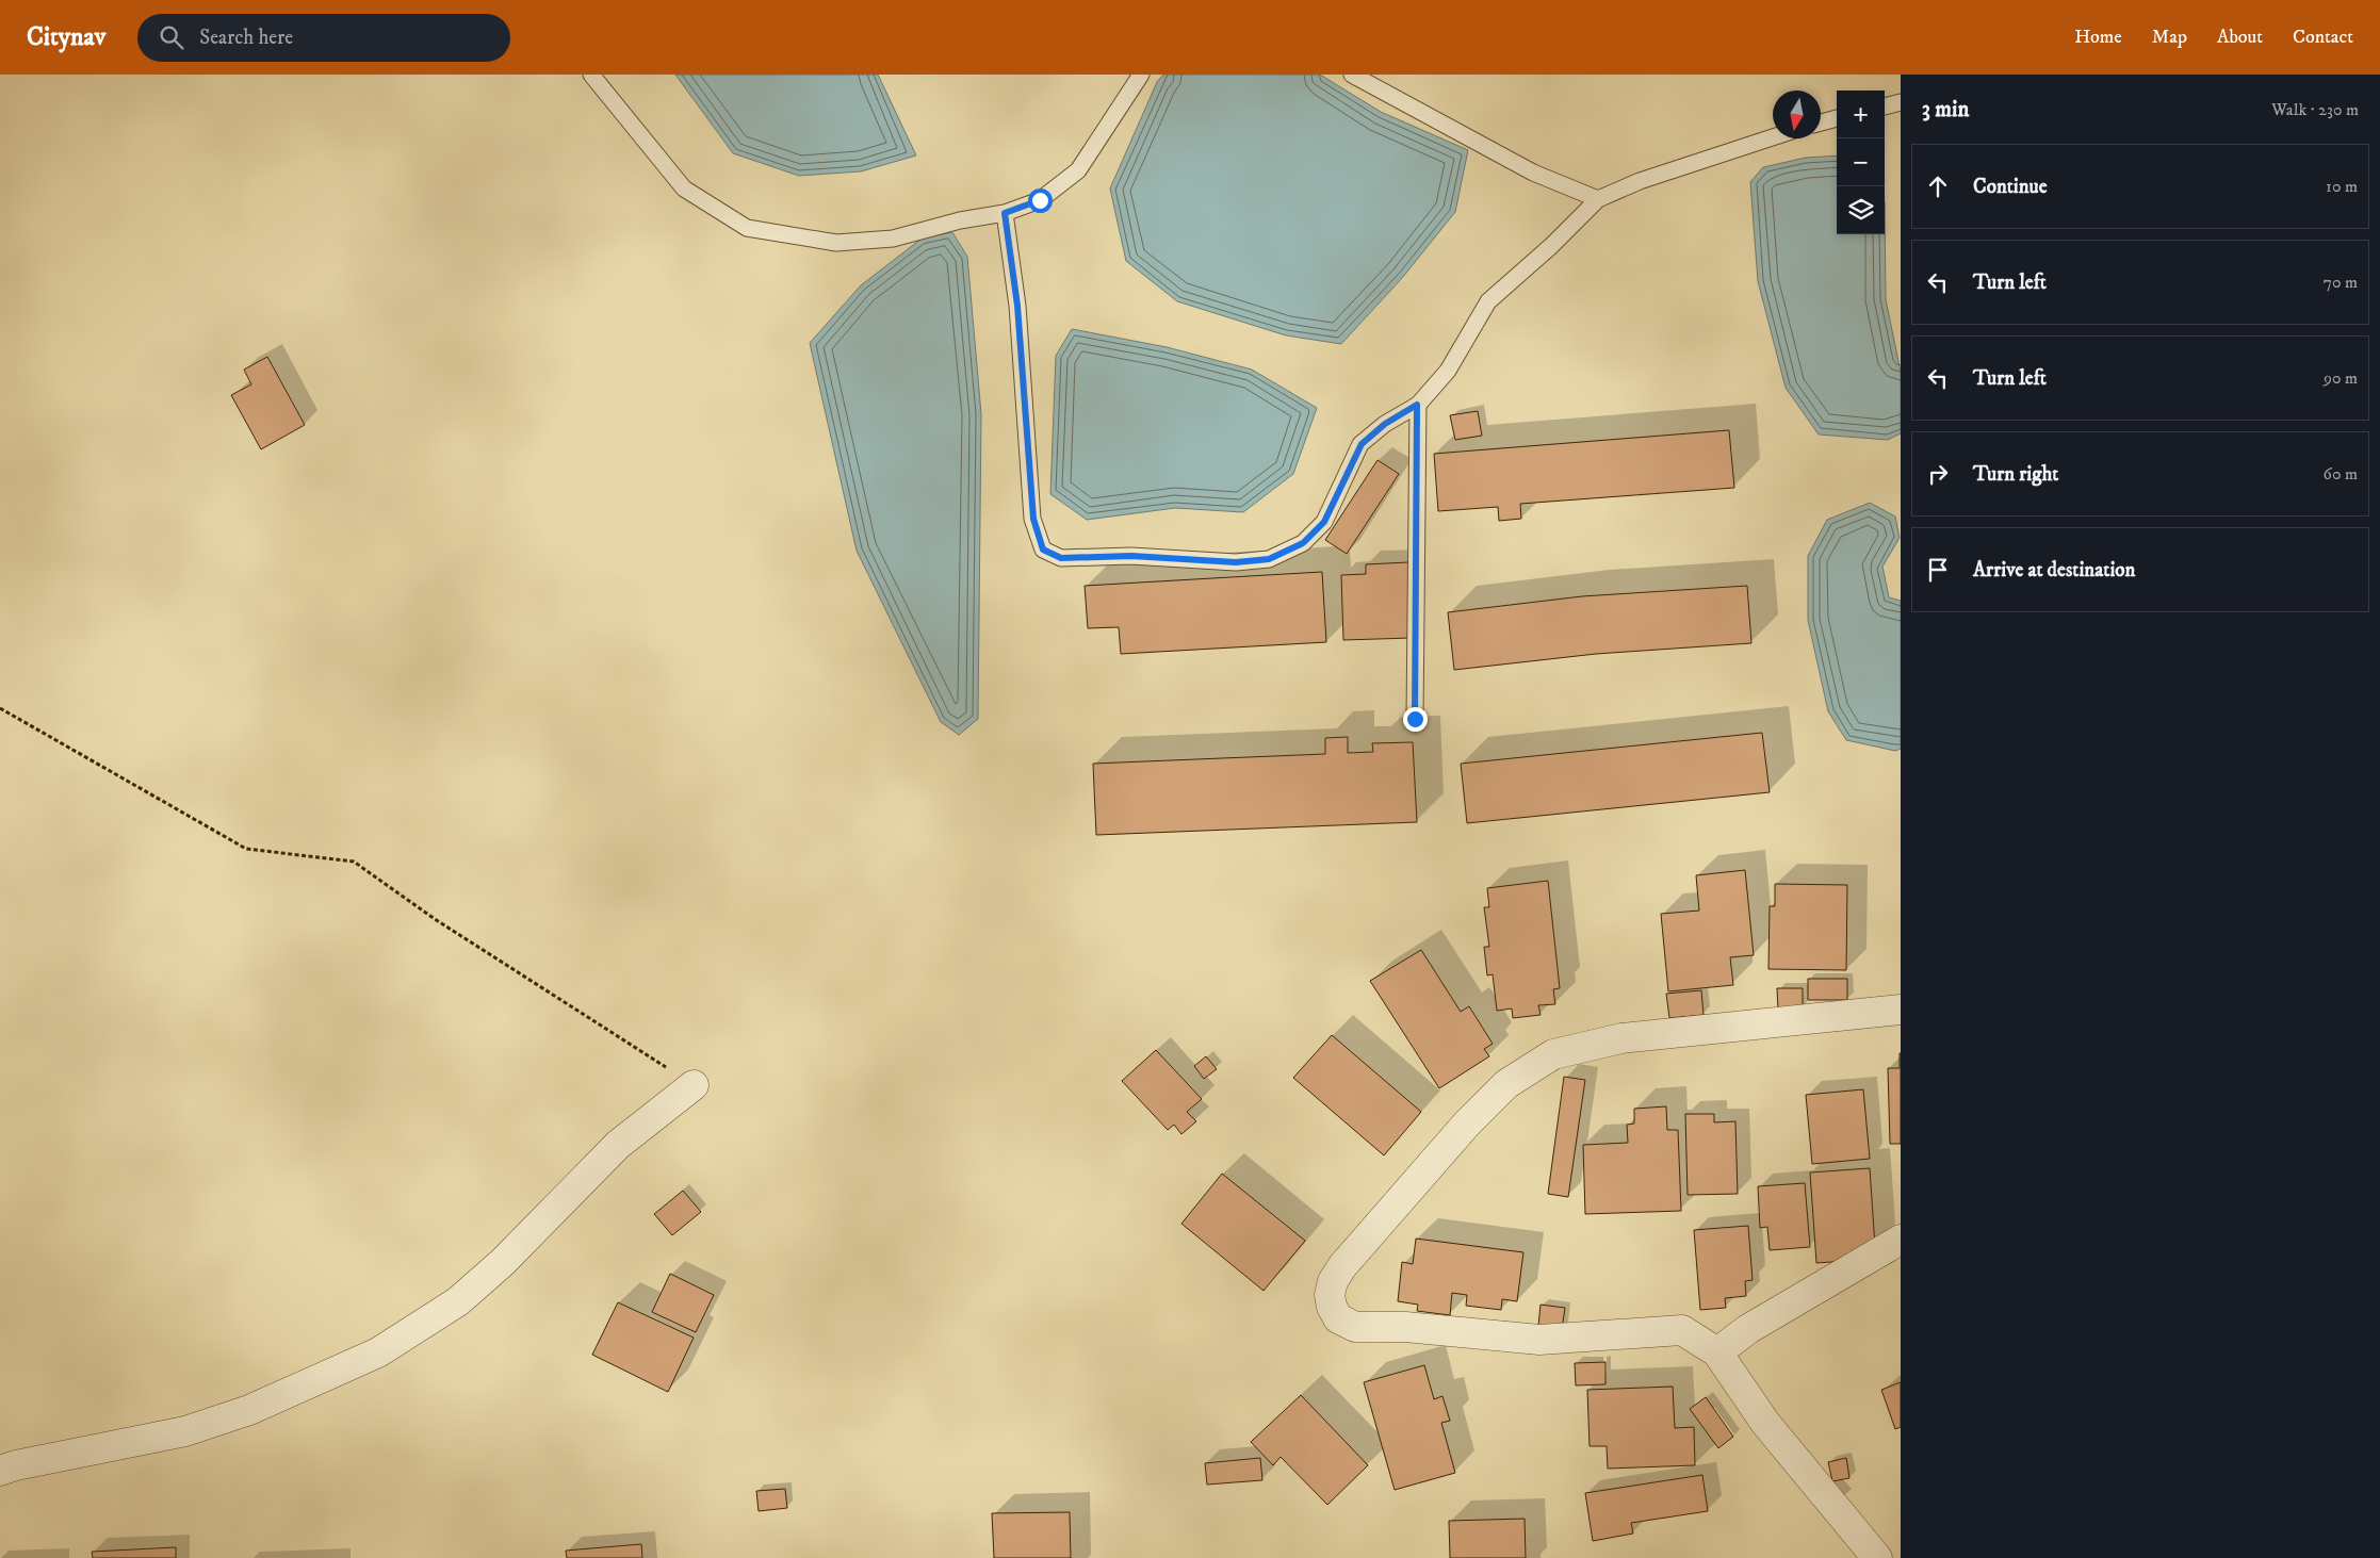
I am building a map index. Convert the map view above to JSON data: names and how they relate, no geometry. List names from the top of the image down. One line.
{"north":"bottom","page":{"header":"Citynav","search":"Search here","nav":["Home","Map","About","Contact"],"heading":["3 min","Walk · 230 m"],"map_buttons":["+","−"],"list":[["Continue","10 m"],["Turn left","70 m"],["Turn left","90 m"],["Turn right","60 m"],"Arrive at destination"]}}
